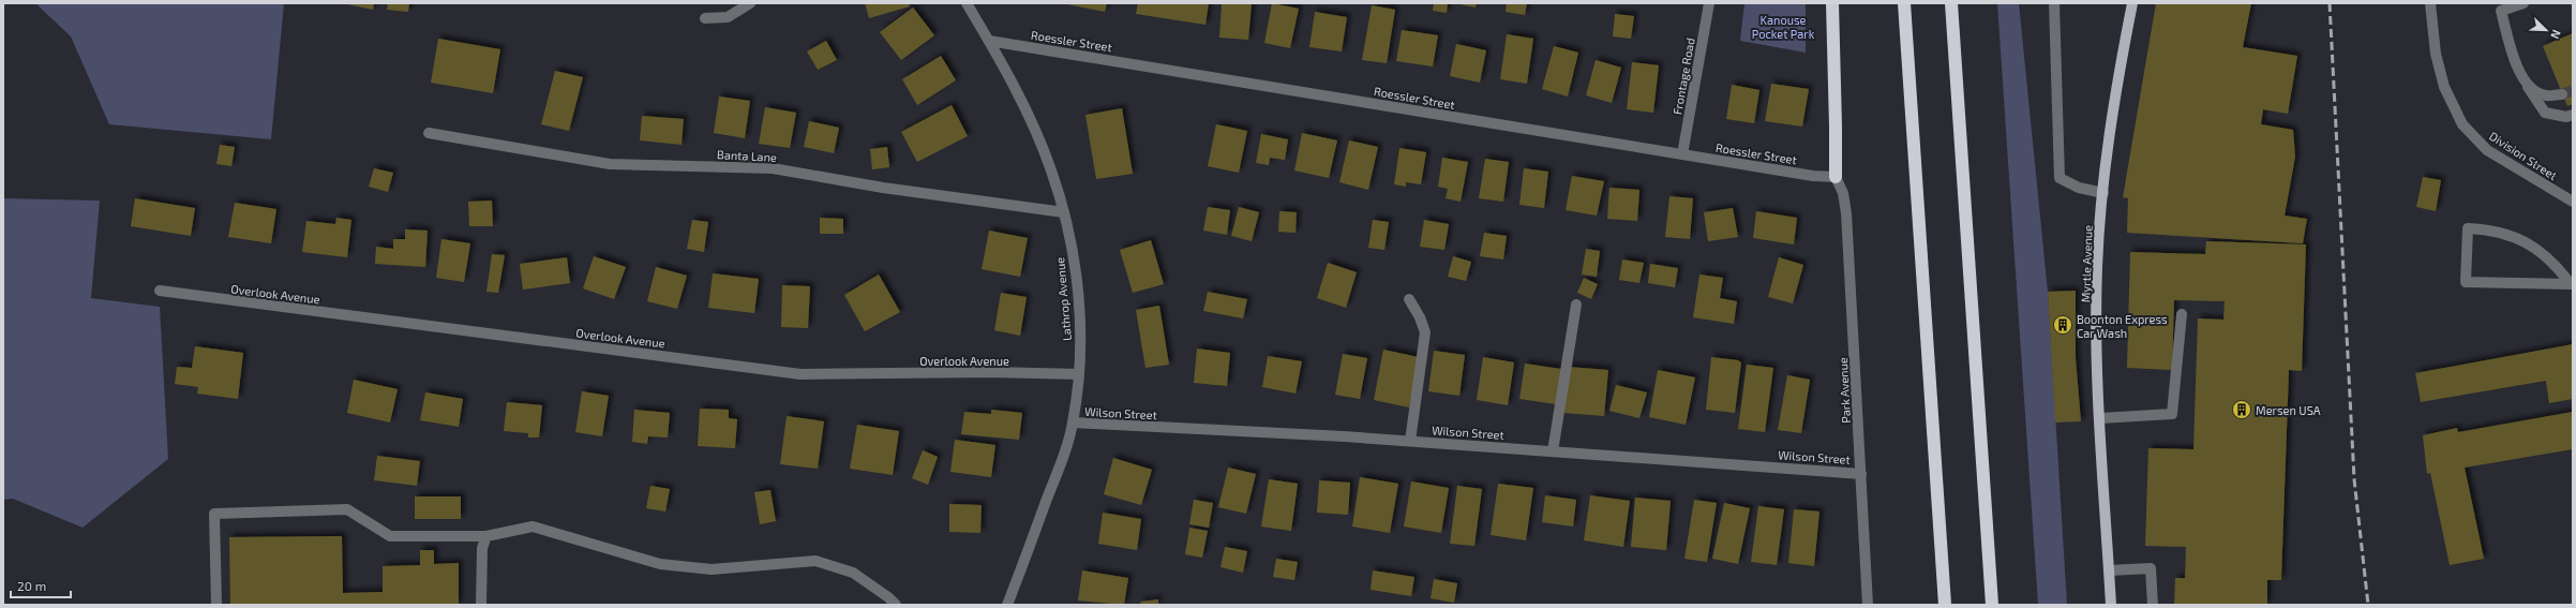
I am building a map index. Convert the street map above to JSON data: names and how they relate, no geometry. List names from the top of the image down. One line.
{"streets":{"main road":["Myrtle Avenue"],"street":["Roessler Street","Frontage Road","Banta Lane","Division Street","Overlook Avenue","Lathrop Avenue","Park Avenue","Wilson Street"]},"crossings":[["Roessler Street","Frontage Road"],["Roessler Street","Lathrop Avenue"],["Roessler Street","Park Avenue"],["Banta Lane","Lathrop Avenue"],["Overlook Avenue","Lathrop Avenue"],["Lathrop Avenue","Wilson Street"],["Park Avenue","Wilson Street"]],"parks":["Kanouse Pocket Park"],"places":{"building":["Boonton Express Car Wash","Mersen USA"]},"scale_bar":"20 m","north":"bottom right"}
